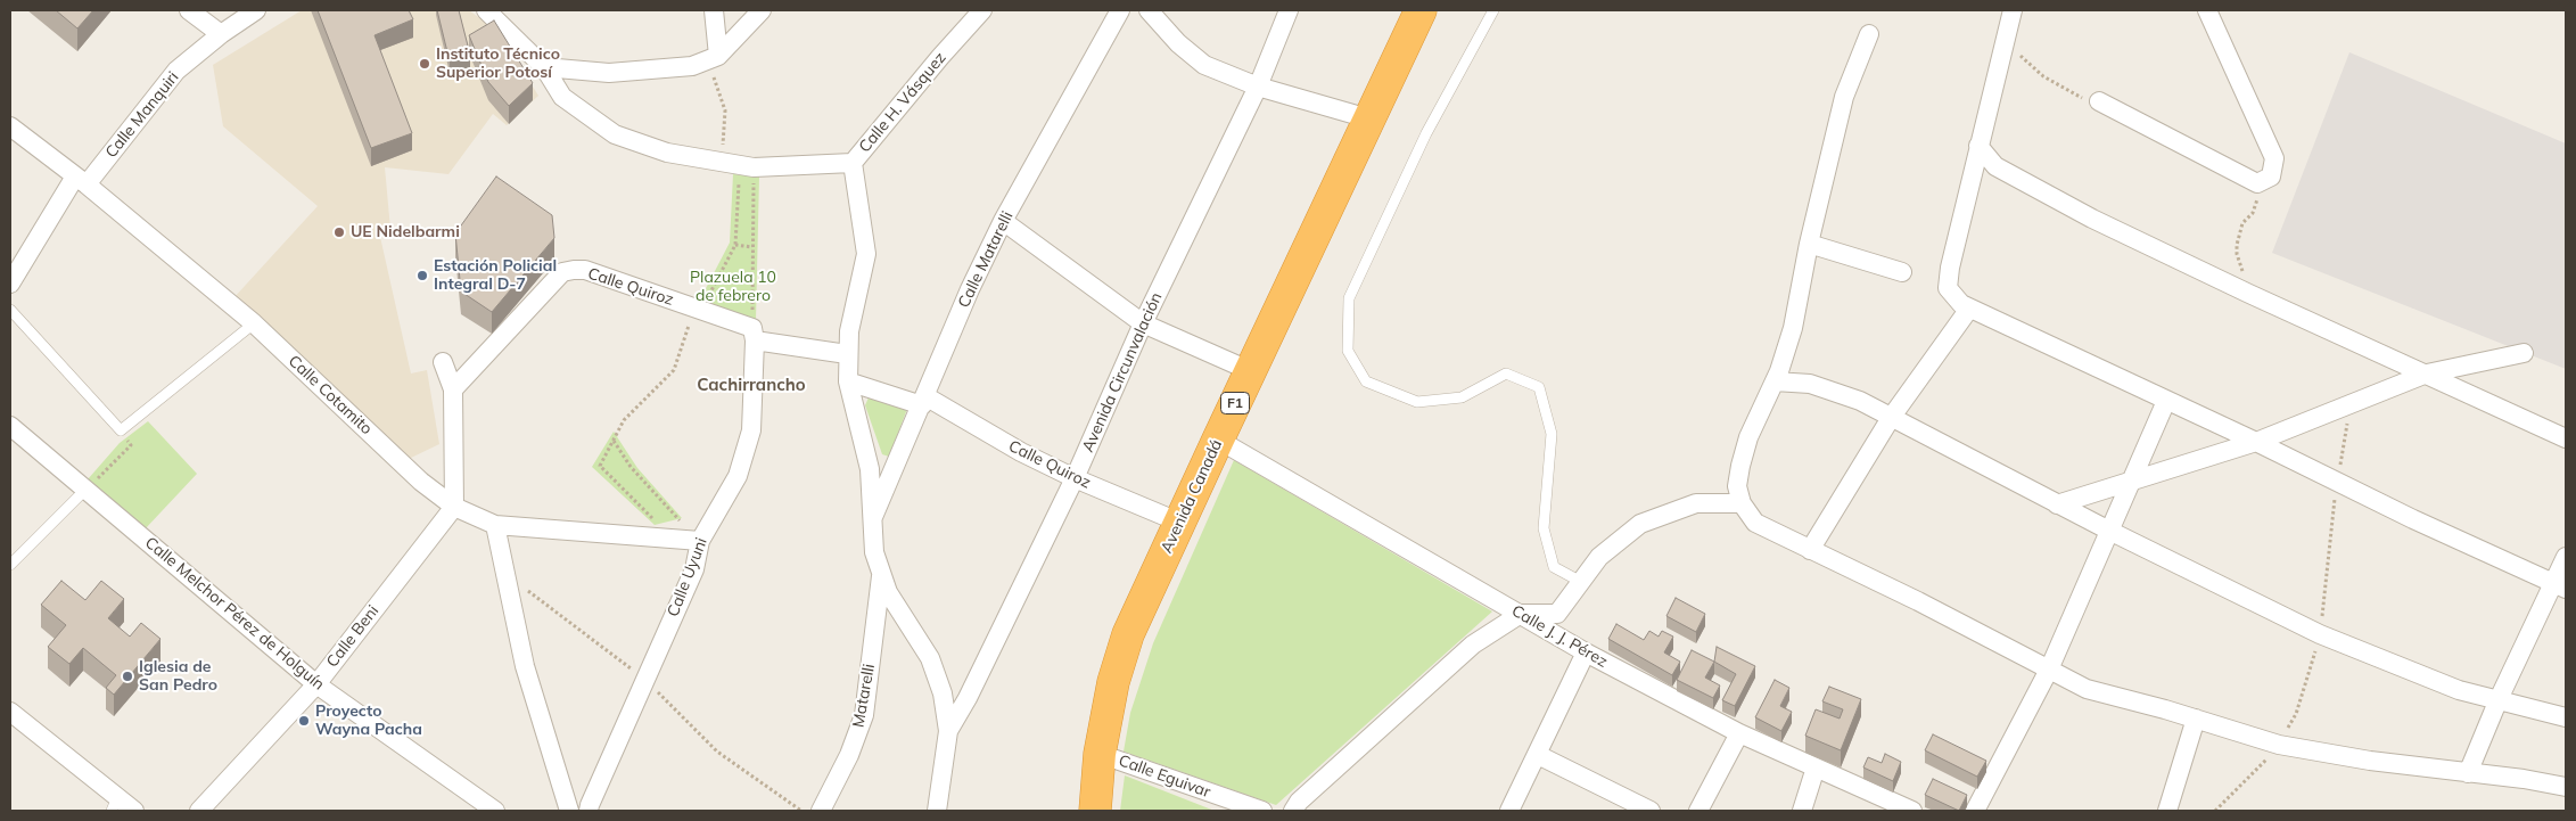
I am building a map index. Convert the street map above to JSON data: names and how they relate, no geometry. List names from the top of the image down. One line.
{"streets":{"highway":["F1","Avenida Canadá"],"street":["Calle H. Vásquez","Calle Manquiri","Calle Matarelli","Calle Quiroz","Avenida Circunvalación","Calle Cotamito","Calle Uyuni","Calle Melchor Pérez de Holguín","Calle Beni","Calle J. J. Pérez","Matarelli","Calle Eguivar"]},"crossings":[["Calle H. Vásquez","Calle Matarelli"],["Calle H. Vásquez","Calle Quiroz"],["Calle H. Vásquez","Avenida Circunvalación"],["Calle H. Vásquez","Matarelli"],["Calle Manquiri","Calle Cotamito"],["Calle Matarelli","Calle Quiroz"],["Calle Quiroz","Avenida Circunvalación"],["Calle Quiroz","Avenida Canadá"],["Calle Quiroz","Calle Uyuni"],["Calle Cotamito","Calle Uyuni"],["Calle Cotamito","Calle Beni"],["Avenida Canadá","Calle J. J. Pérez"],["Avenida Canadá","Calle Eguivar"],["Calle Melchor Pérez de Holguín","Calle Beni"]],"districts":["Cachirrancho"],"parks":["Plazuela 10 de febrero"],"places":["Instituto Técnico Superior Potosí","UE Nidelbarmi","Estación Policial Integral D-7","Iglesia de San Pedro","Proyecto Wayna Pacha"]}
